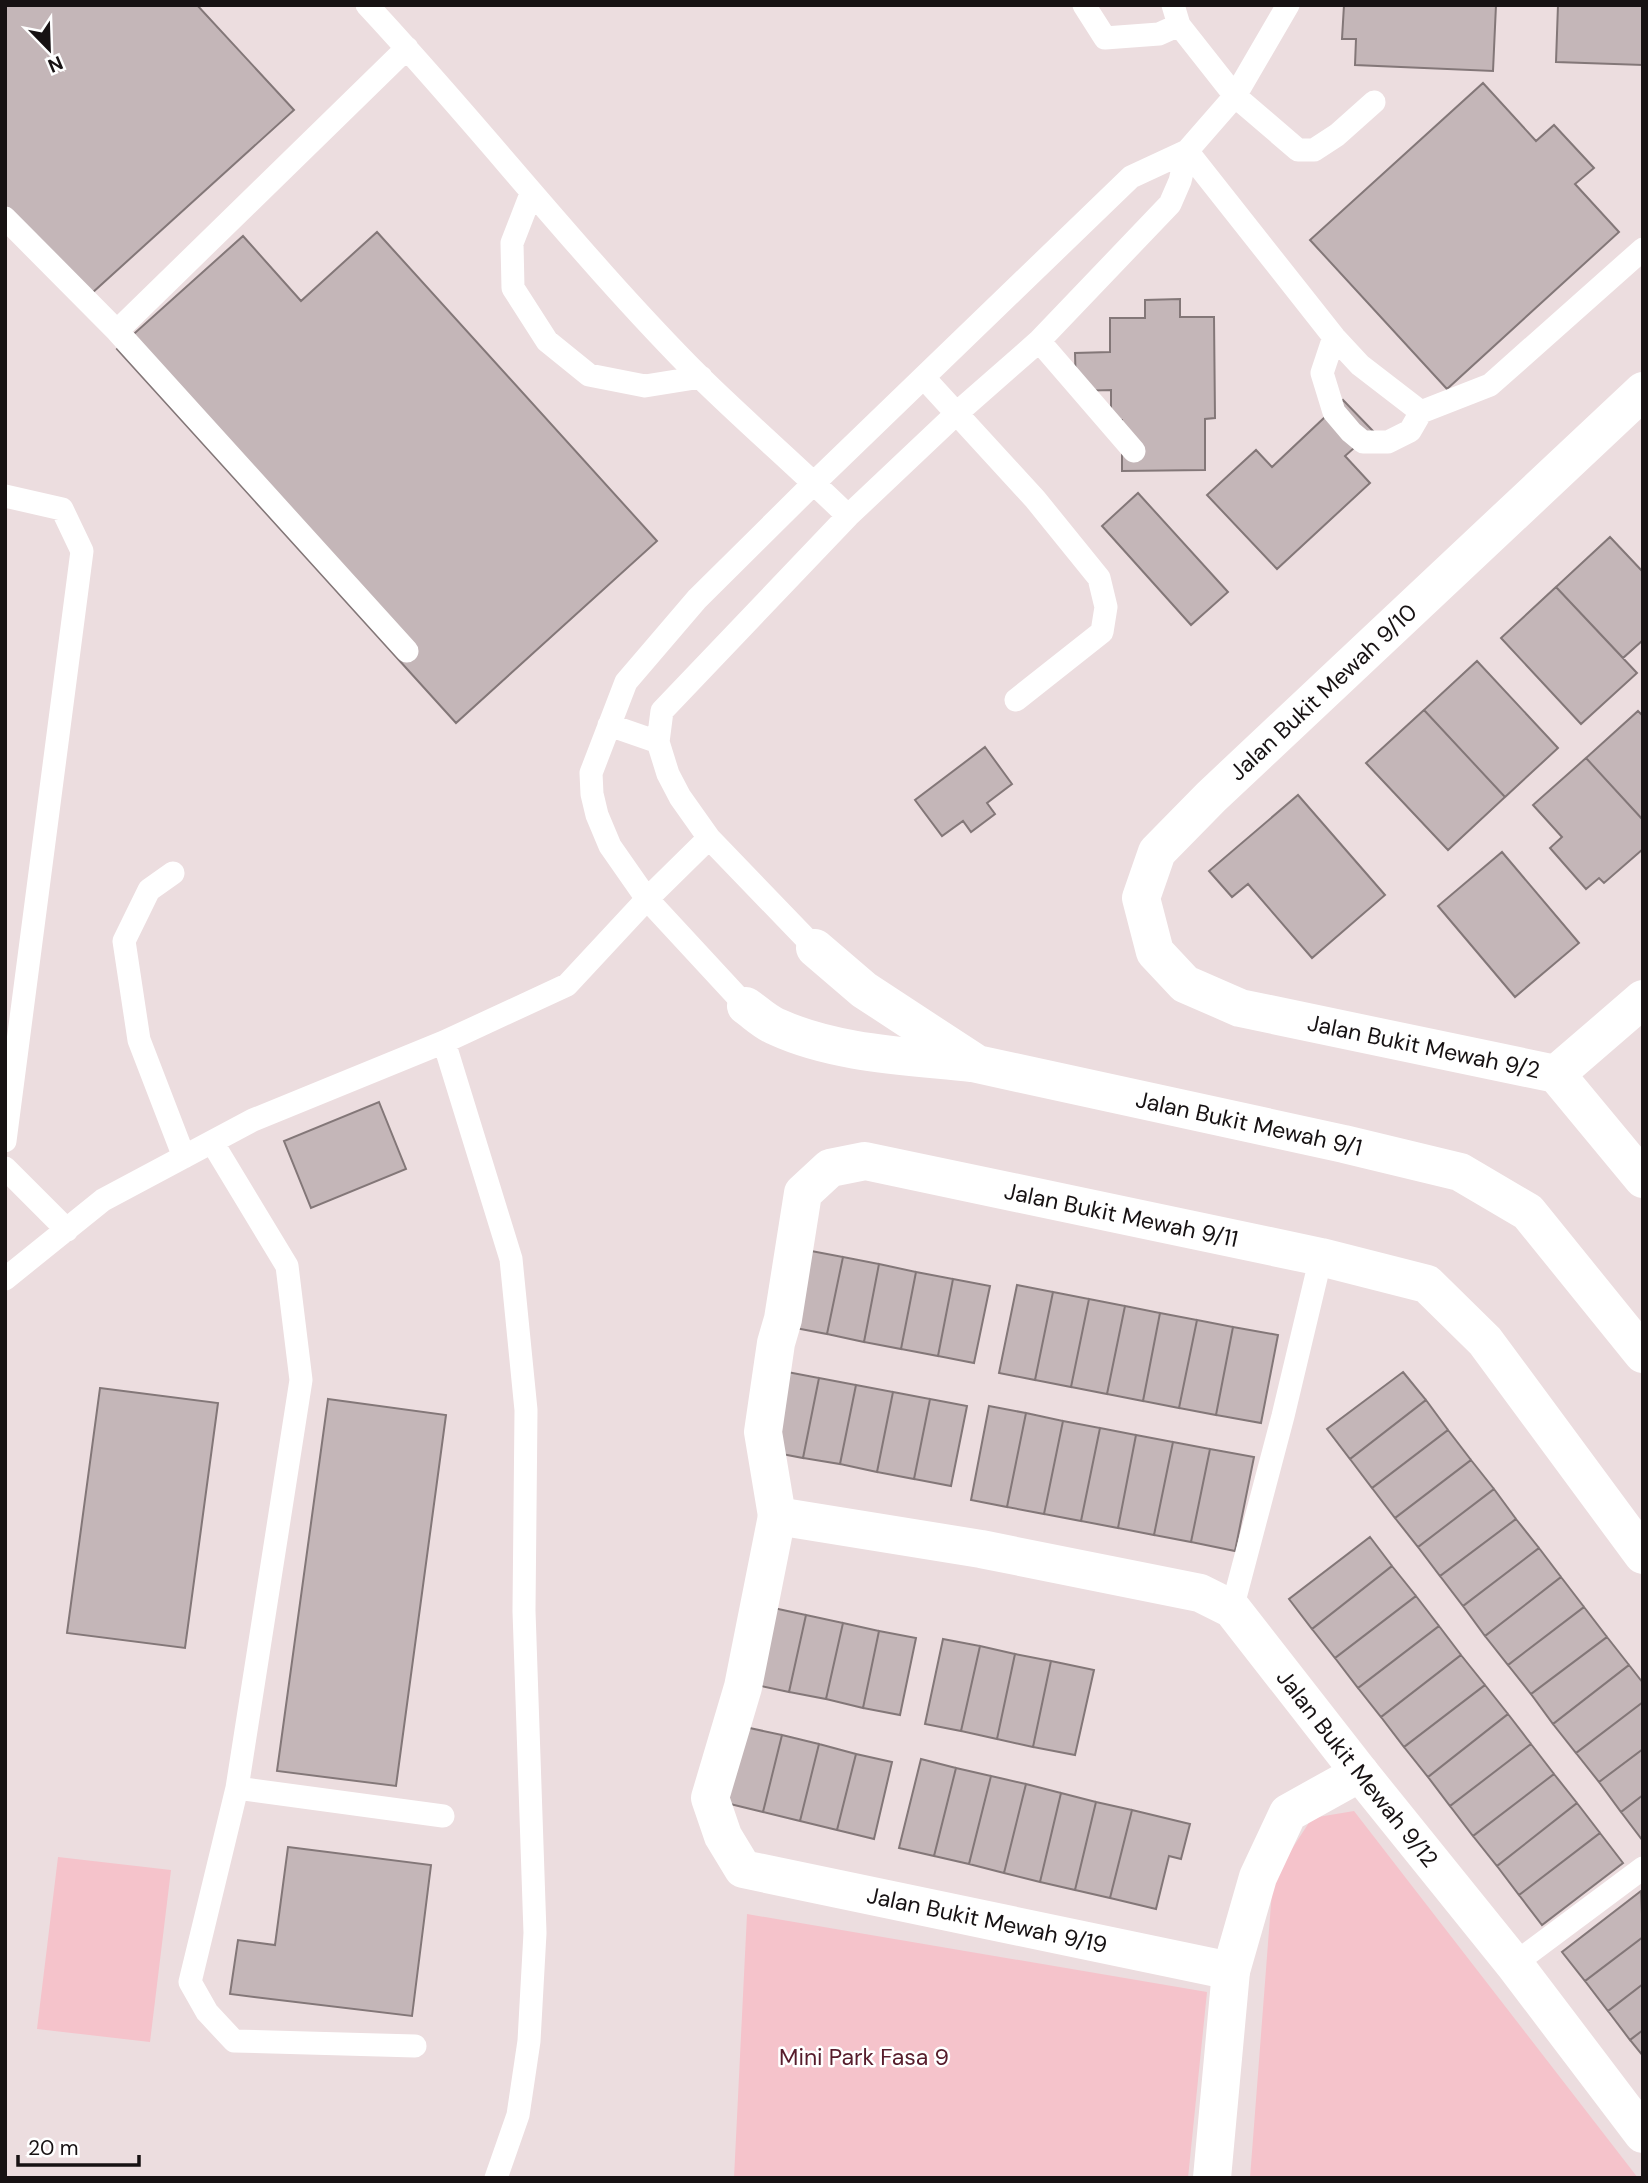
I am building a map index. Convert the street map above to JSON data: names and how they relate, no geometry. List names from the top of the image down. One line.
{"streets":{"street":["Jalan Bukit Mewah 9/10","Jalan Bukit Mewah 9/2","Jalan Bukit Mewah 9/1","Jalan Bukit Mewah 9/11","Jalan Bukit Mewah 9/12","Jalan Bukit Mewah 9/19"]},"crossings":[["Jalan Bukit Mewah 9/10","Jalan Bukit Mewah 9/2"],["Jalan Bukit Mewah 9/11","Jalan Bukit Mewah 9/12"],["Jalan Bukit Mewah 9/11","Jalan Bukit Mewah 9/19"],["Jalan Bukit Mewah 9/12","Jalan Bukit Mewah 9/19"]],"parks":["Mini Park Fasa 9"],"scale_bar":"20 m","north":"bottom right"}
